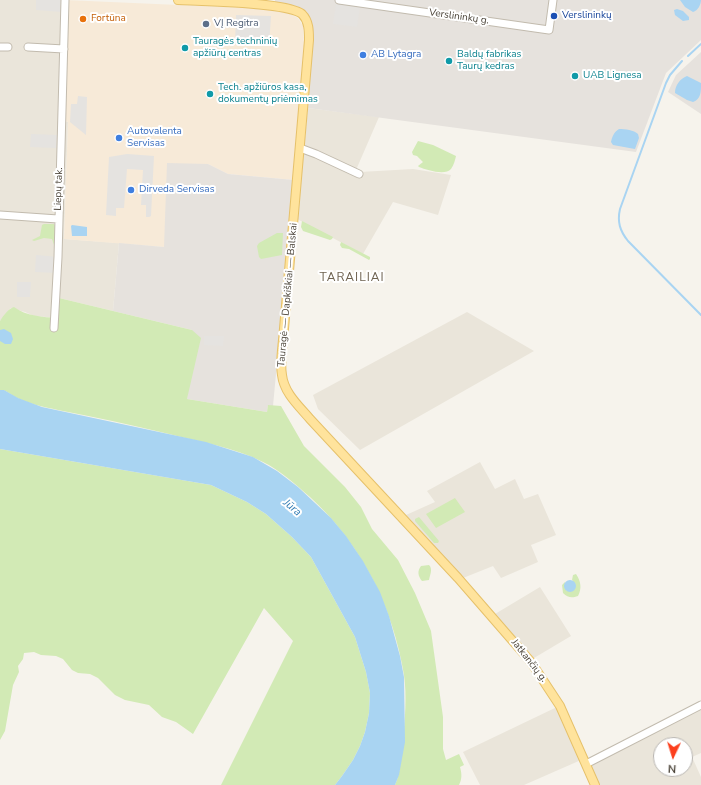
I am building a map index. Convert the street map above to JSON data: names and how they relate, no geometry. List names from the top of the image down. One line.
{"streets":{"main road":["Tauragė — Dapkiškiai — Balskai","Jatkančių g."],"street":["Verslininkų g.","Liepų tak."]},"crossings":[["Tauragė — Dapkiškiai — Balskai","Jatkančių g."]],"districts":["TARAILIAI"],"water":["Jūra"],"places":["Verslininkų","Fortūna","VĮ Regitra","Tauragės techninių apžiūrų centras","AB Lytagra","Baldų fabrikas Taurų kedras","UAB Lignesa","Tech. apžiūros kasa, dokumentų priėmimas","Autovalenta Servisas","Dirveda Servisas"],"north":"bottom"}
